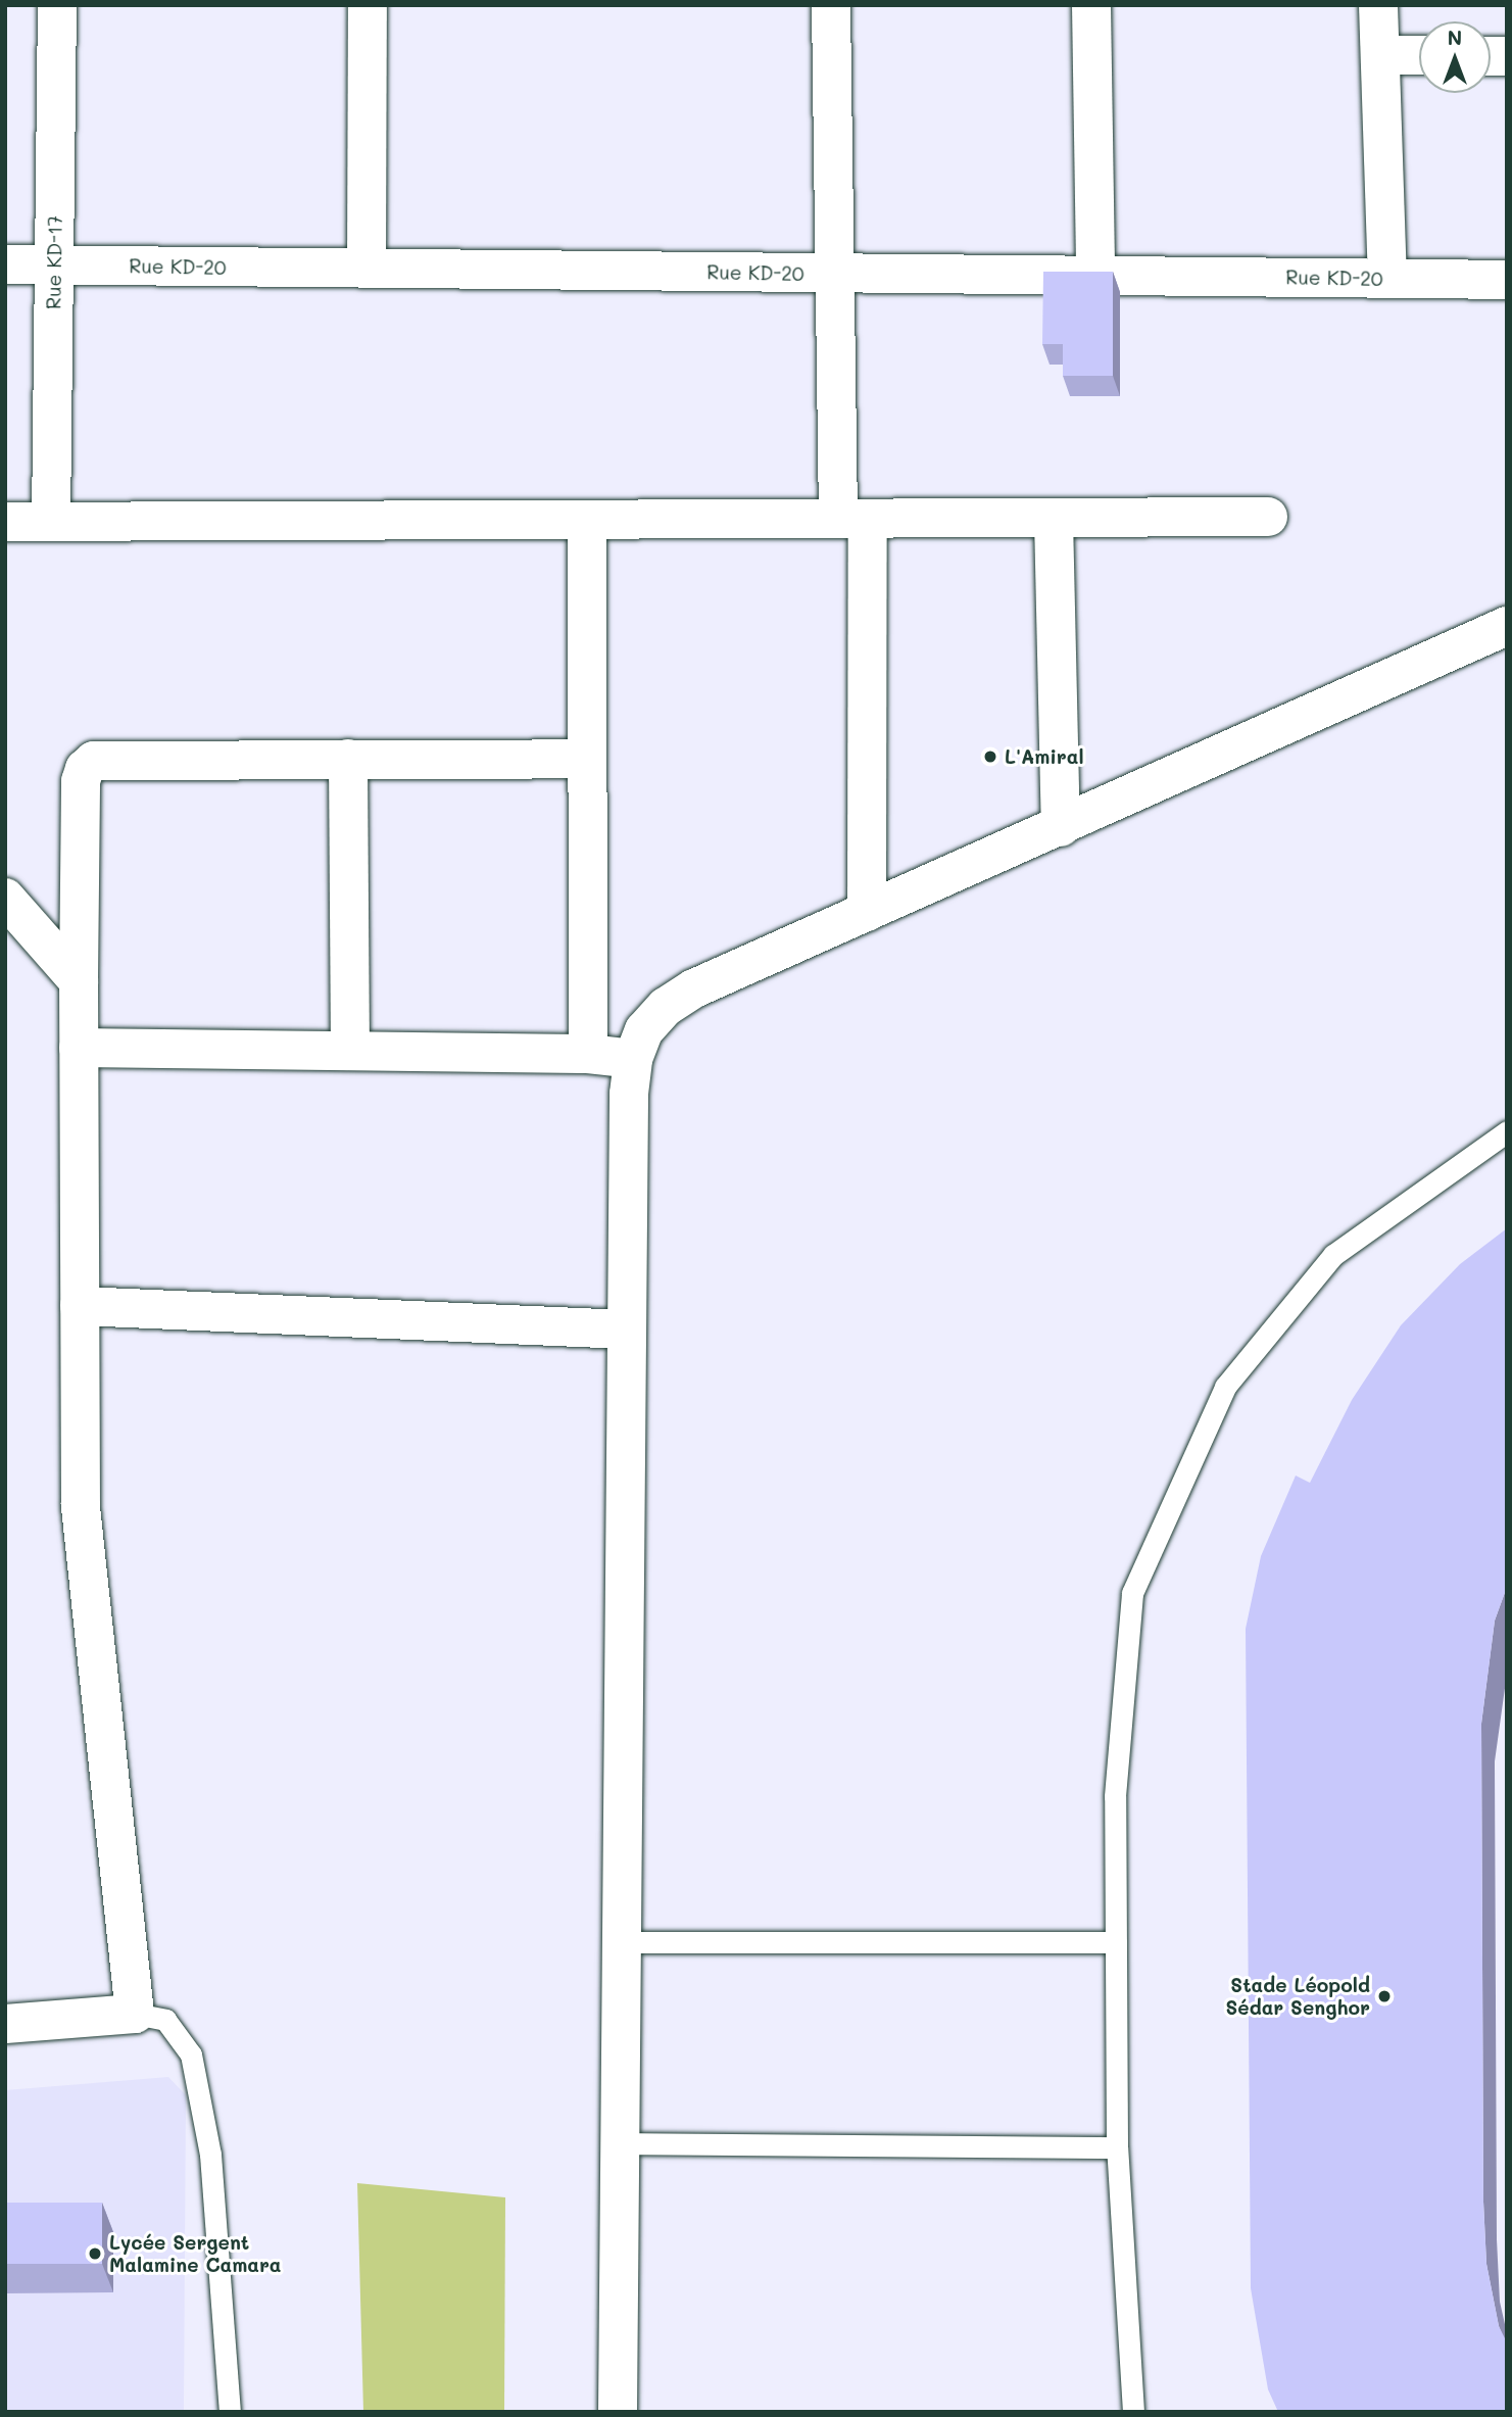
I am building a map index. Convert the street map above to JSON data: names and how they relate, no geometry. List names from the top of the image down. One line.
{"streets":{"street":["Rue KD-17","Rue KD-20"]},"crossings":[["Rue KD-17","Rue KD-20"]],"places":["L'Amiral","Stade Léopold Sédar Senghor","Lycée Sergent Malamine Camara"],"north":"top"}
